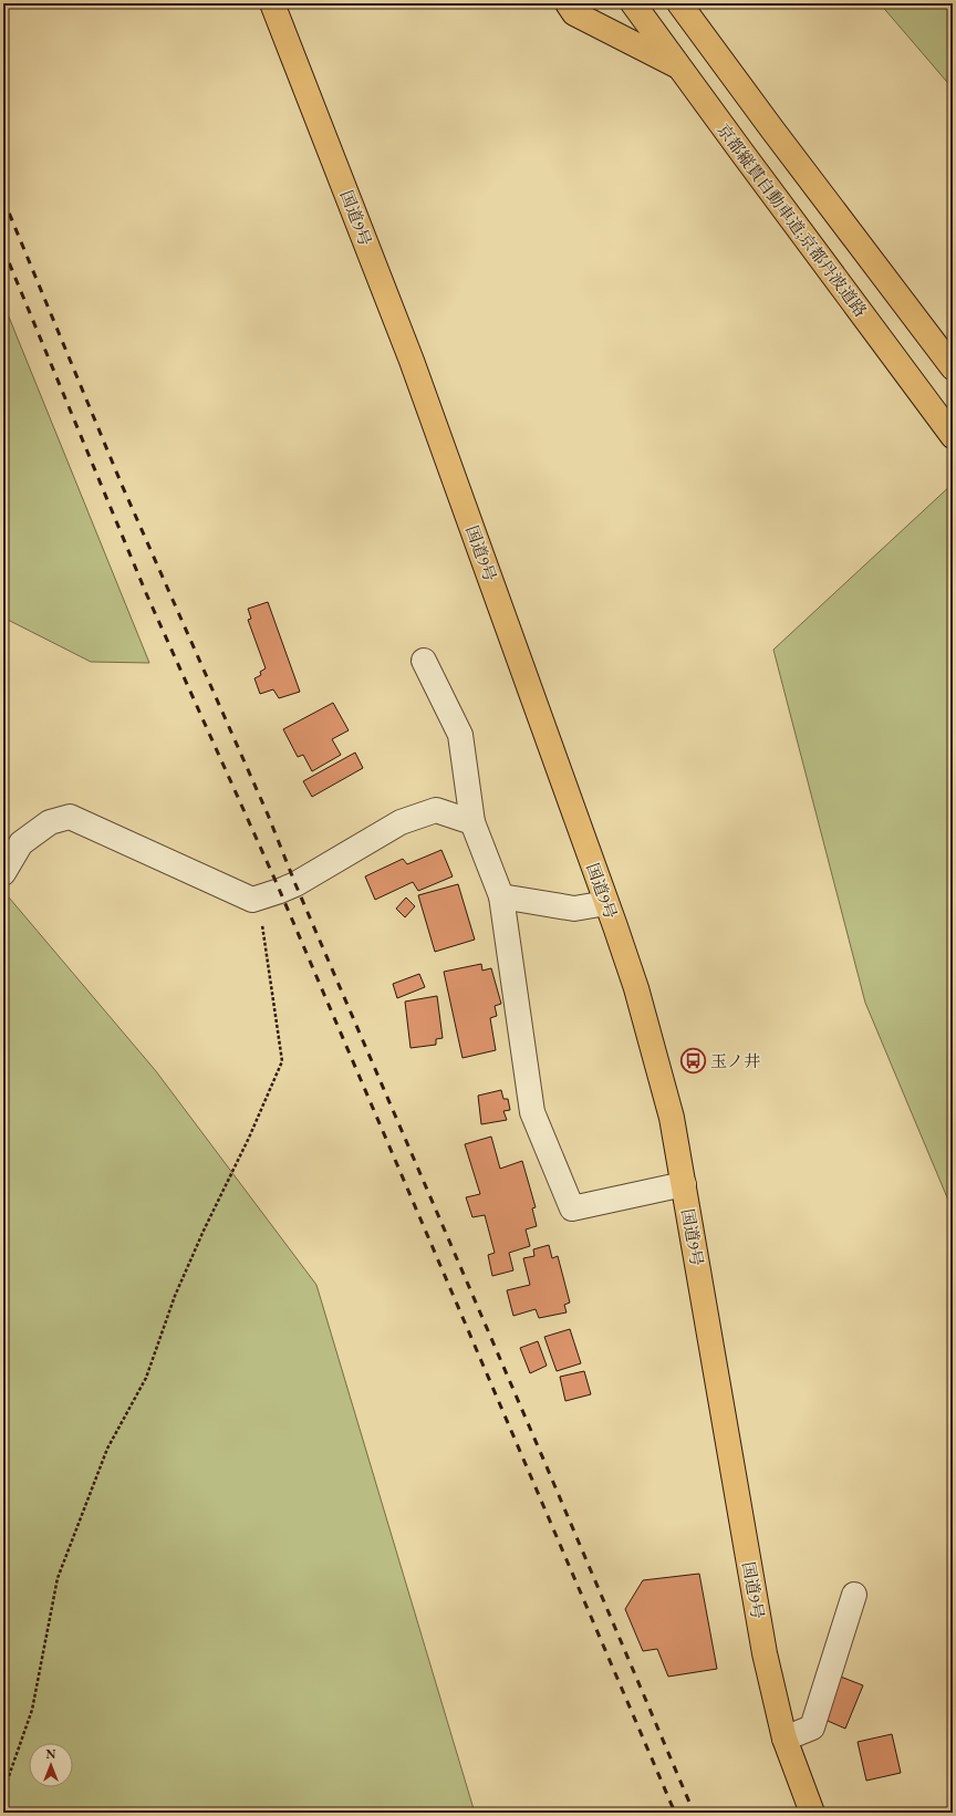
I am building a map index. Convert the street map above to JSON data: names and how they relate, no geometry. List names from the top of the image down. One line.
{"streets":{"highway":["国道9号","京都縦貫自動車道;京都丹波道路"]},"places":{"bus stop":["玉ノ井"]},"north":"top"}
